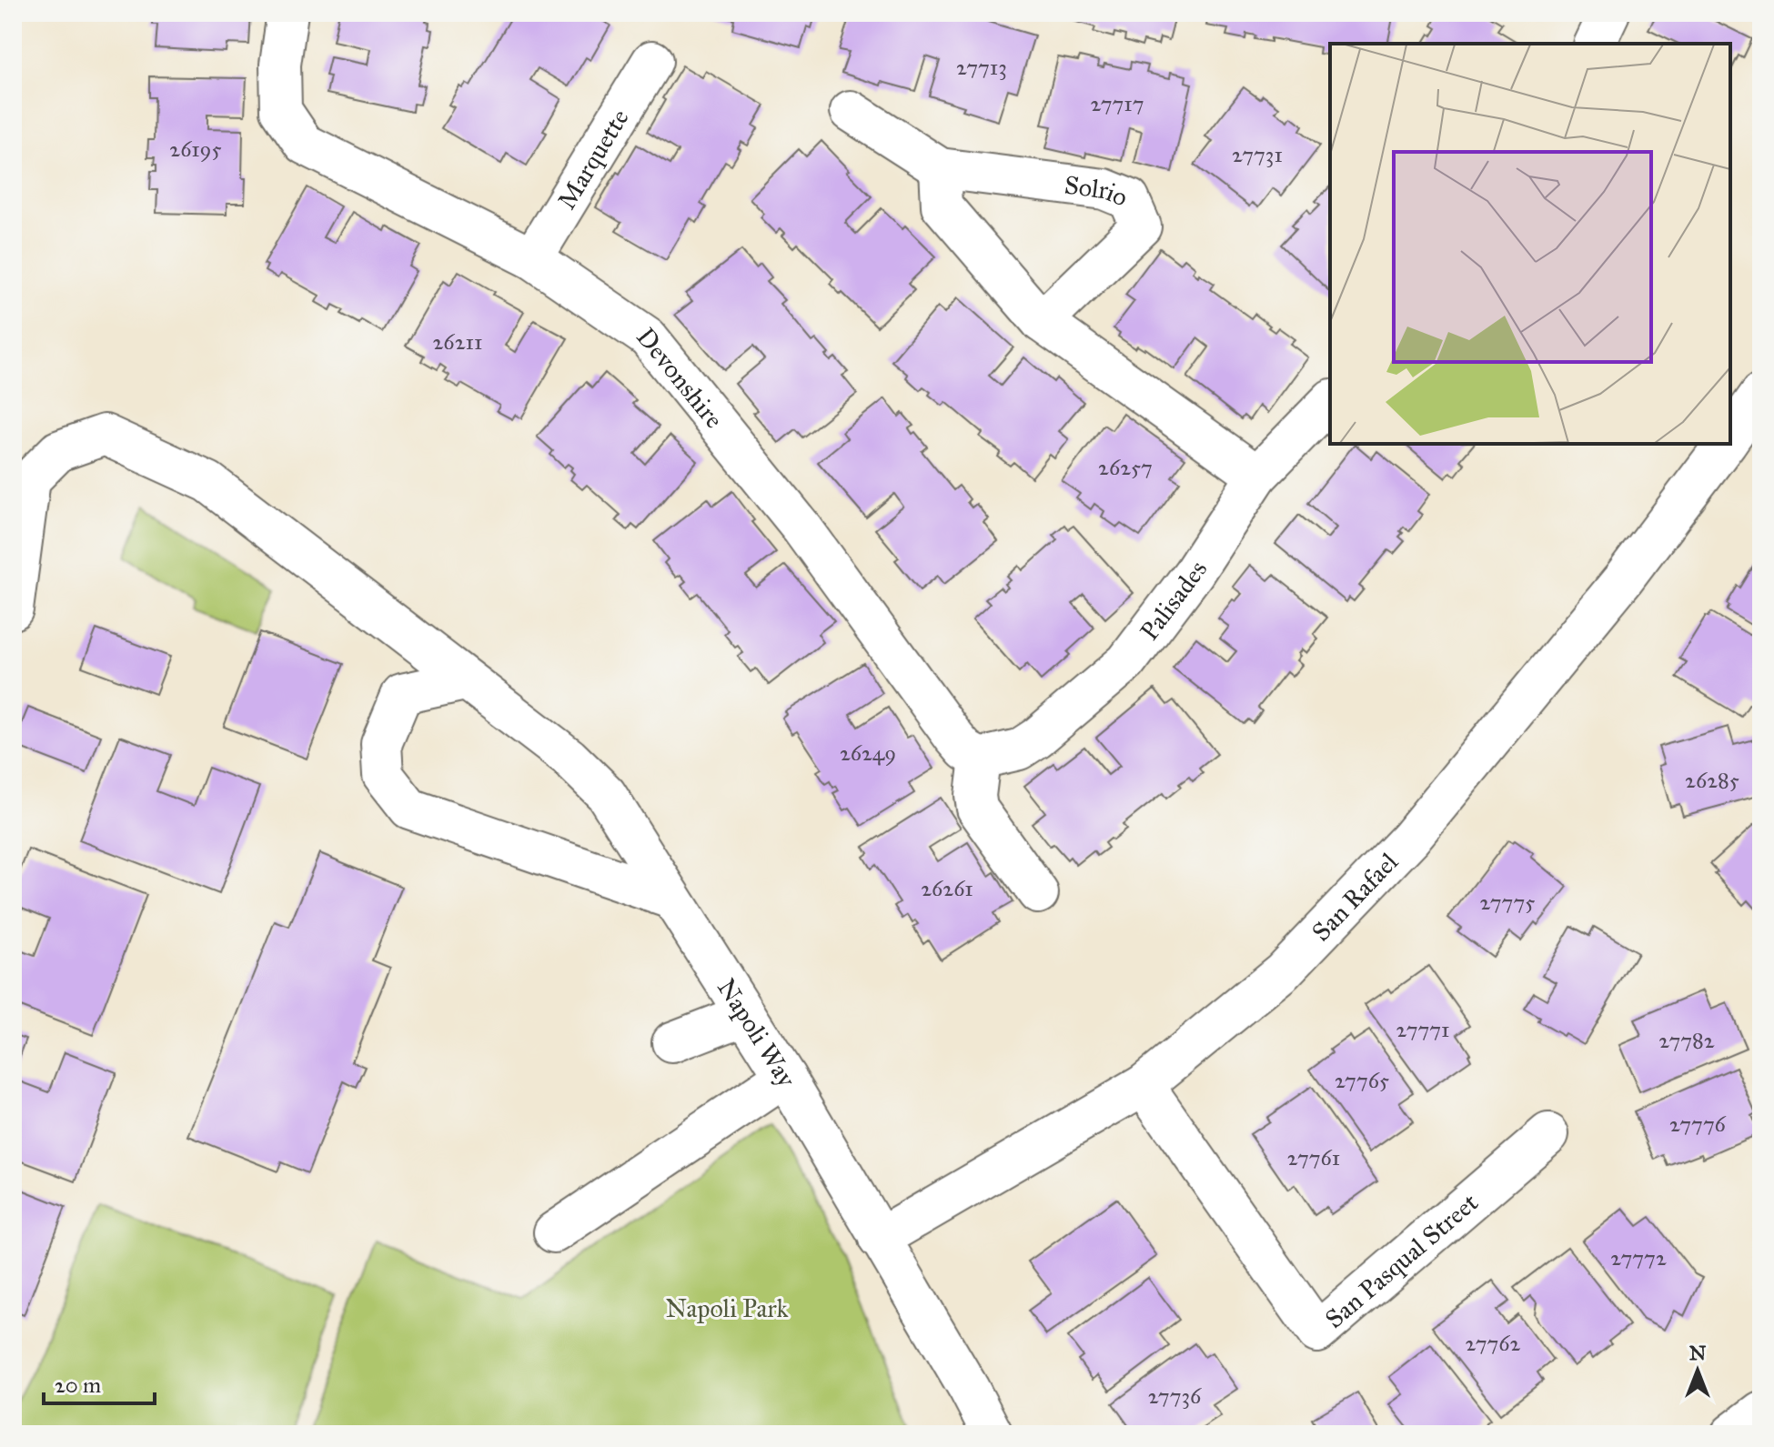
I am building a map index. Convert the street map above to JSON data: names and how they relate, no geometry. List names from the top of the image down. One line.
{"streets":{"street":["Marquette","Solrio","Devonshire","Palisades","San Rafael","Napoli Way","San Pasqual Street"]},"crossings":[["Marquette","Devonshire"],["Devonshire","Palisades"],["San Rafael","Napoli Way"],["San Rafael","San Pasqual Street"]],"parks":["Napoli Park"],"house_numbers":["27713","27717","26195","27731","26211","26257","26249","26285","26261","27775","27771","27782","27765","27776","27761","27772","27762","27736"],"scale_bar":"20 m","north":"top"}
